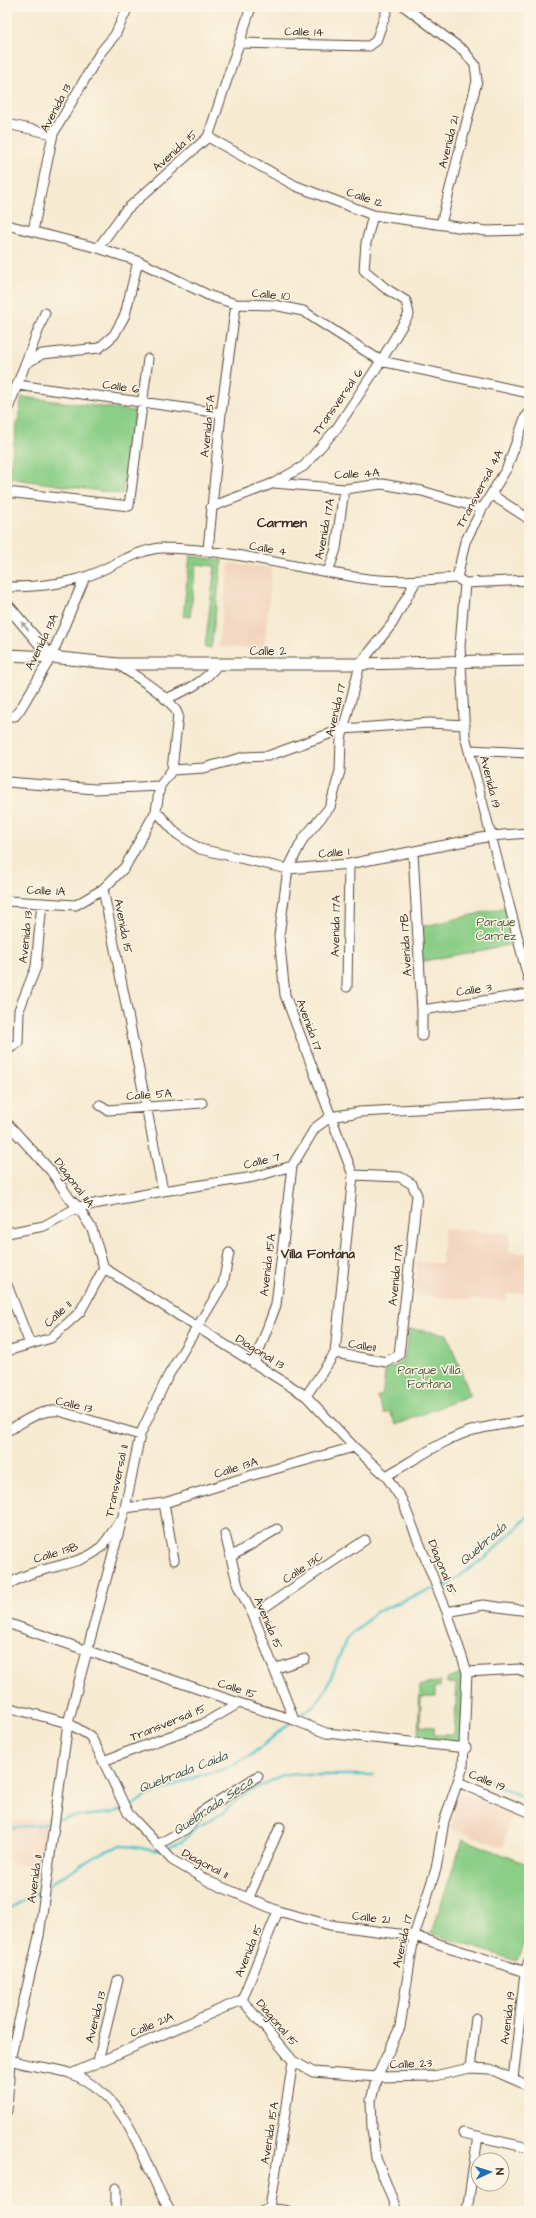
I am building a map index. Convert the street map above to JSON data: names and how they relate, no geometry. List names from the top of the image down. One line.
{"streets":{"street":["Calle 14","Avenida 13","Avenida 21","Avenida 15","Calle 12","Calle 10","Calle 6","Transversal 6","Avenida 15A","Calle 4A","Transversal 4A","Avenida 17A","Calle 4","Avenida 13A","Calle 2","Avenida 17","Avenida 19","Calle 1","Calle 1A","Avenida 17B","Calle 3","Calle 5A","Calle 7","Diagonal 11A","Calle 11","Calle11","Diagonal 13","Calle 13","Calle 13A","Transversal 11","Calle 13B","Diagonal 15","Calle 13C","Calle 15","Transversal 15","Calle 19","Diagonal 11","Avenida 11","Calle 21","Calle 21A","Calle 23"]},"crossings":[["Calle 14","Avenida 15"],["Avenida 13","Calle 10"],["Avenida 13","Calle 1A"],["Avenida 13","Calle 21A"],["Avenida 21","Calle 12"],["Avenida 15","Calle 12"],["Avenida 15","Calle 10"],["Avenida 15","Calle 1"],["Avenida 15","Calle 1A"],["Avenida 15","Calle 5A"],["Avenida 15","Calle 7"],["Avenida 15","Diagonal 15"],["Avenida 15","Calle 13C"],["Avenida 15","Calle 15"],["Avenida 15","Diagonal 11"],["Avenida 15","Calle 21"],["Avenida 15","Calle 21A"],["Calle 10","Transversal 6"],["Calle 10","Avenida 15A"],["Calle 6","Avenida 15A"],["Transversal 6","Calle 4A"],["Avenida 15A","Calle 4A"],["Avenida 15A","Calle 4"],["Avenida 15A","Calle 7"],["Avenida 15A","Diagonal 13"],["Avenida 15A","Diagonal 15"],["Avenida 15A","Calle 23"],["Calle 4A","Transversal 4A"],["Calle 4A","Avenida 17A"],["Transversal 4A","Calle 4"],["Transversal 4A","Avenida 19"],["Avenida 17A","Calle 4"],["Avenida 17A","Avenida 17"],["Avenida 17A","Calle 1"],["Avenida 17A","Calle11"],["Calle 4","Avenida 13A"],["Calle 4","Avenida 19"],["Avenida 13A","Calle 2"],["Calle 2","Avenida 17"],["Calle 2","Avenida 19"],["Avenida 17","Calle 1"],["Avenida 17","Calle 7"],["Avenida 17","Calle11"],["Avenida 17","Diagonal 13"],["Avenida 17","Diagonal 15"],["Avenida 17","Calle 15"],["Avenida 17","Calle 19"],["Avenida 17","Calle 21"],["Avenida 17","Calle 23"],["Avenida 19","Calle 1"],["Avenida 19","Calle 21"],["Avenida 19","Calle 23"],["Calle 1","Avenida 17B"],["Avenida 17B","Calle 3"],["Calle 7","Diagonal 11A"],["Diagonal 11A","Calle 11"],["Diagonal 11A","Diagonal 13"],["Calle 11","Diagonal 13"],["Diagonal 13","Calle 13A"],["Diagonal 13","Transversal 11"],["Diagonal 13","Diagonal 15"],["Calle 13","Transversal 11"],["Calle 13A","Transversal 11"],["Transversal 11","Calle 13B"],["Transversal 11","Calle 15"],["Transversal 11","Avenida 11"],["Diagonal 15","Calle 21A"],["Diagonal 15","Calle 23"],["Calle 15","Transversal 15"],["Calle 15","Avenida 11"],["Transversal 15","Diagonal 11"],["Diagonal 11","Avenida 11"],["Diagonal 11","Calle 21"]],"districts":["Carmen","Villa Fontana"],"water":["Quebrada","Quebrada Caída","Quebrada Seca"],"parks":["Parque Carrez","Parque Villa Fontana"],"north":"right"}
